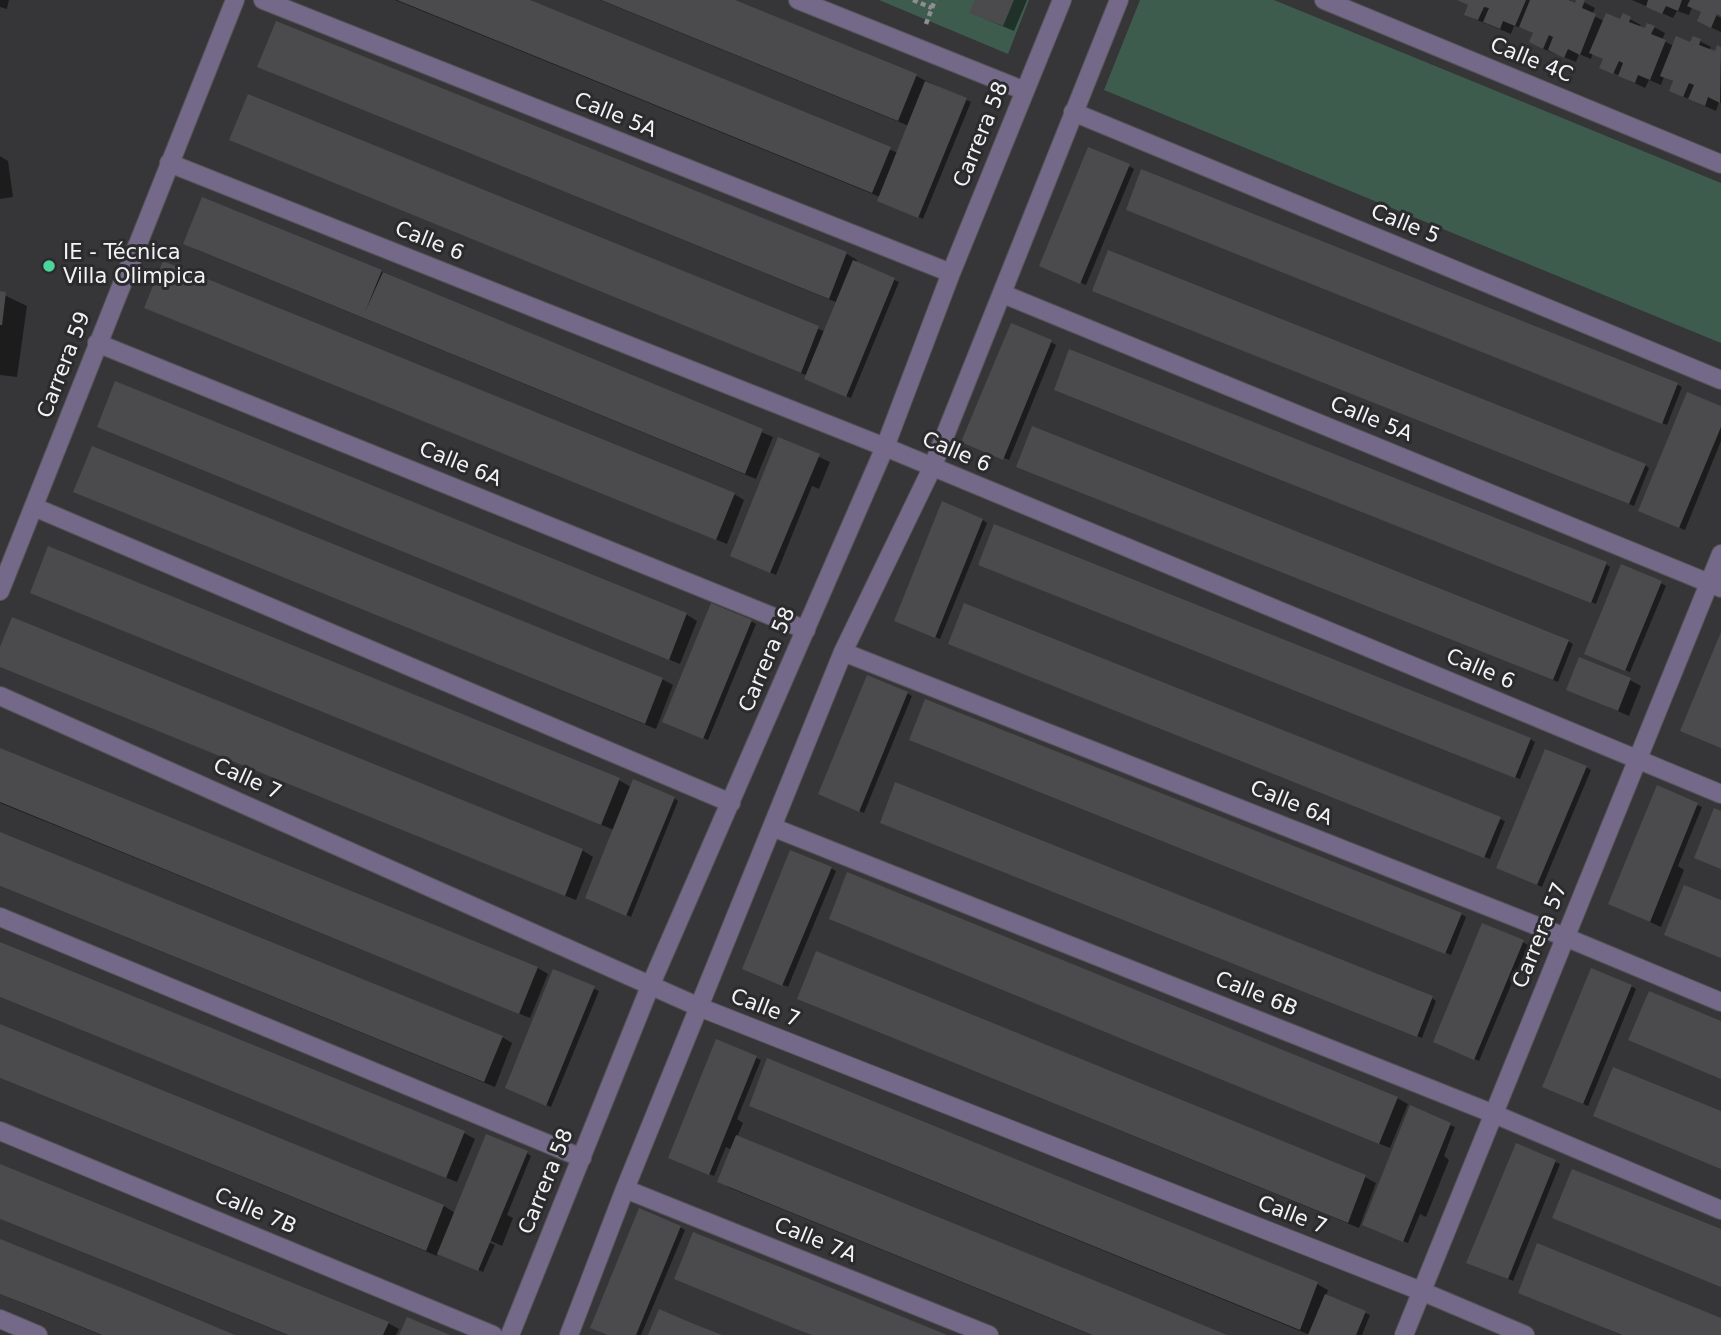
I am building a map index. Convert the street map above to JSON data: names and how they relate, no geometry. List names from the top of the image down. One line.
{"streets":{"street":["Calle 4C","Calle 5A","Carrera 58","Calle 5","Calle 6","Carrera 59","Calle 6A","Calle 7","Carrera 57","Calle 6B","Calle 7B","Calle 7A"]},"crossings":[["Calle 5A","Carrera 58"],["Calle 5A","Carrera 57"],["Carrera 58","Calle 6"],["Carrera 58","Calle 6A"],["Carrera 58","Calle 7"],["Calle 6","Carrera 59"],["Calle 6","Carrera 57"],["Carrera 59","Calle 6A"],["Calle 6A","Carrera 57"],["Calle 7","Carrera 57"],["Carrera 57","Calle 6B"]],"places":["IE - Técnica Villa Olimpica"]}
